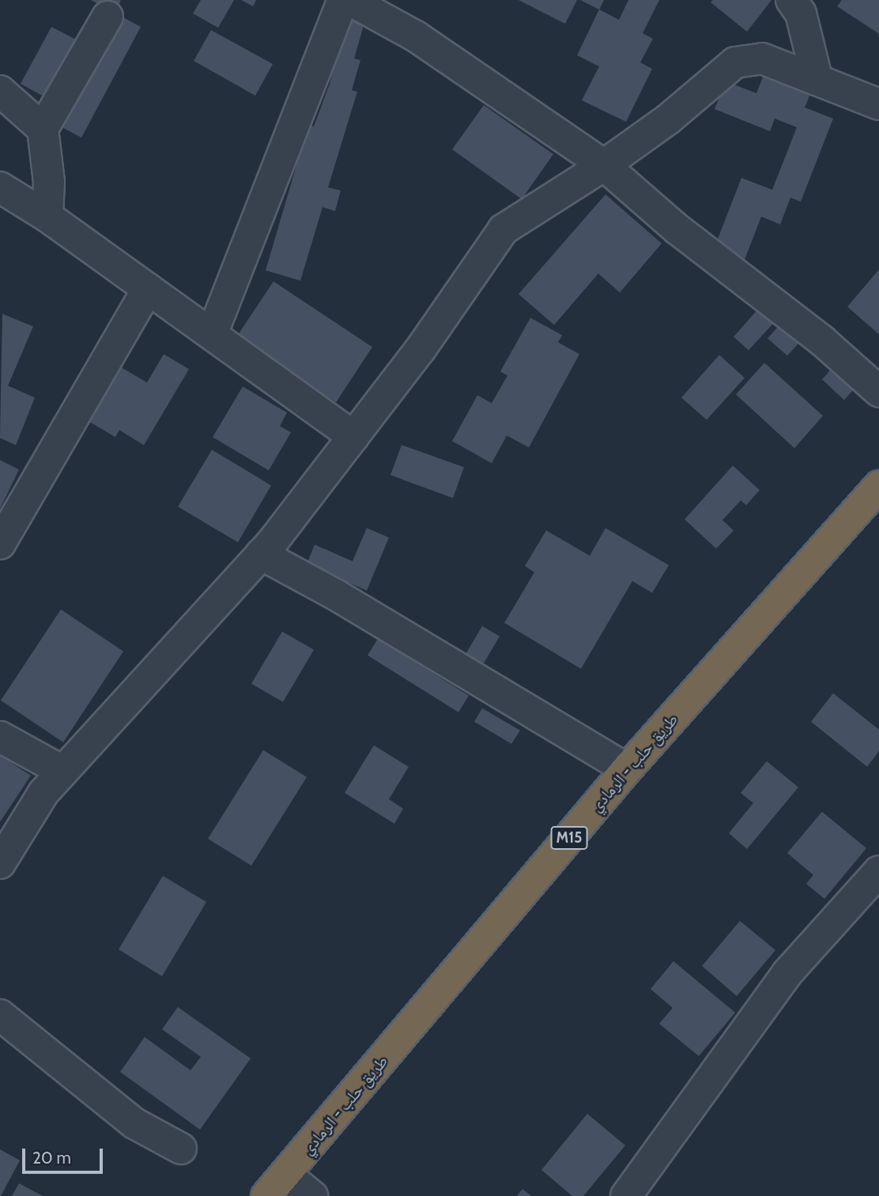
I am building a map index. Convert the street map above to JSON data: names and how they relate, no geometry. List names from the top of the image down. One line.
{"streets":{"highway":["طريق حلب - الرمادي","M15"]},"scale_bar":"20 m"}
